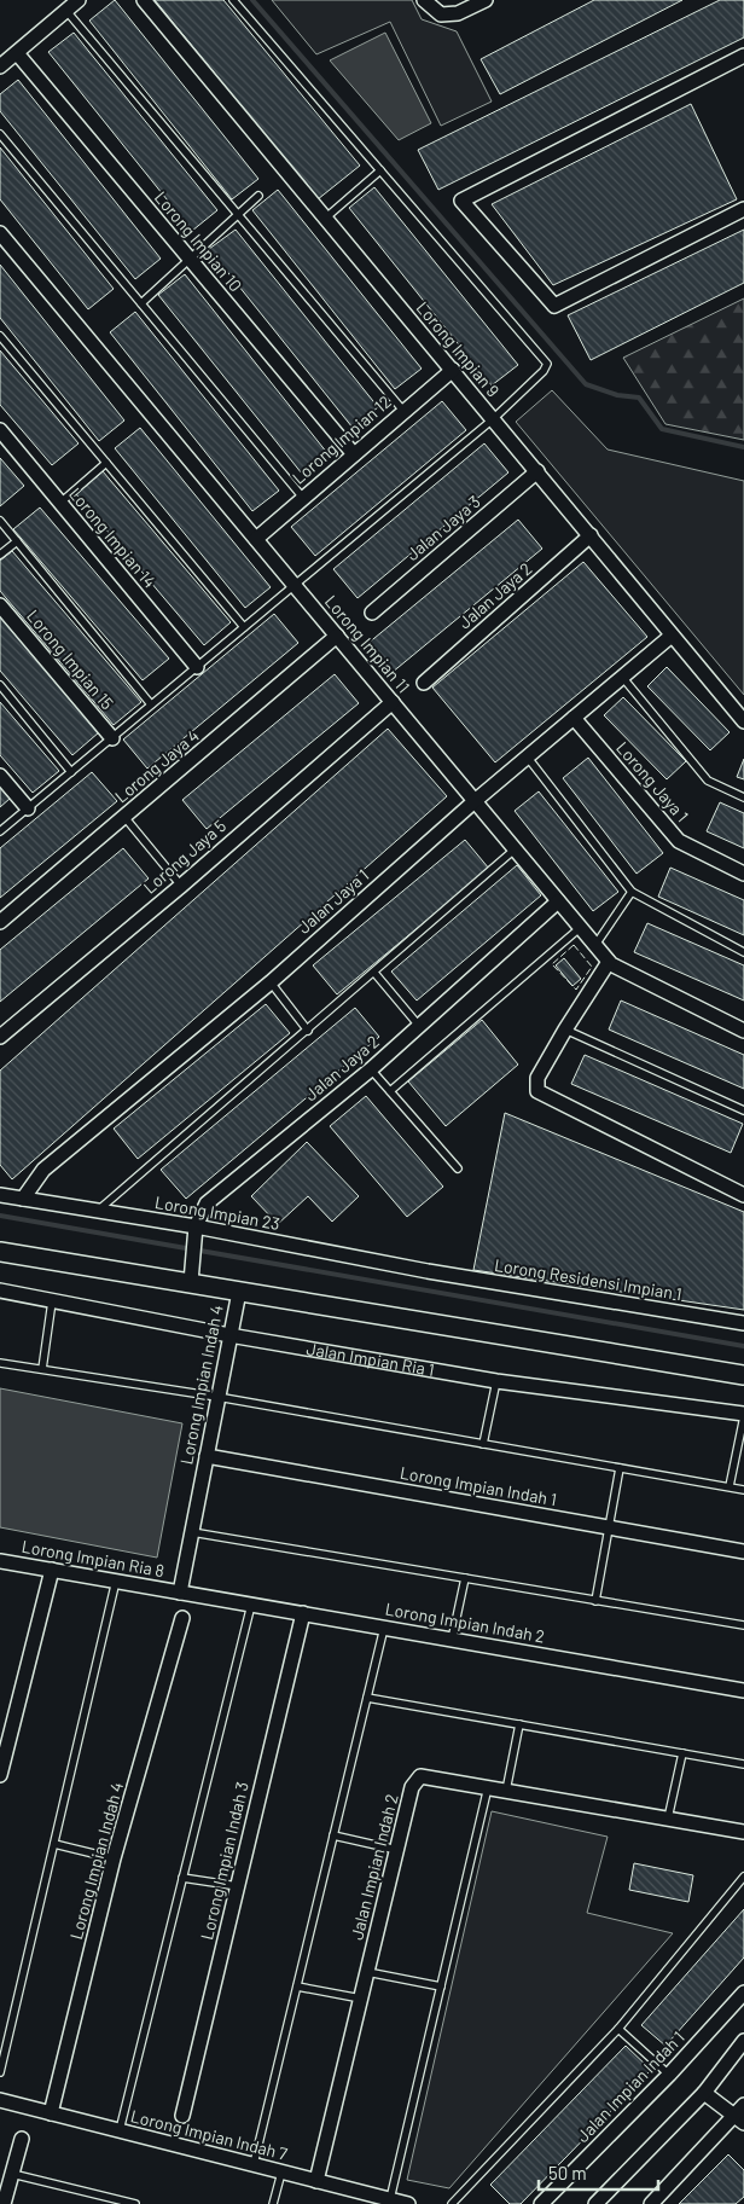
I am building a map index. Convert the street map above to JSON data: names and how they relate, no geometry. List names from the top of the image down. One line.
{"streets":{"street":["Lorong Impian 10","Lorong Impian 9","Lorong Impian 12","Jalan Jaya 3","Lorong Impian 14","Jalan Jaya 2","Lorong Impian 11","Lorong Impian 15","Lorong Jaya 4","Lorong Jaya 1","Lorong Jaya 5","Jalan Jaya 1","Lorong Impian 23","Lorong Residensi Impian 1","Jalan Impian Ria 1","Lorong Impian Indah 4","Lorong Impian Indah 1","Lorong Impian Ria 8","Lorong Impian Indah 2","Lorong Impian Indah 3","Jalan Impian Indah 2","Jalan Impian Indah 1","Lorong Impian Indah 7"]},"crossings":[["Lorong Impian 10","Lorong Impian 12"],["Lorong Impian 9","Lorong Impian 12"],["Lorong Impian 9","Jalan Jaya 3"],["Lorong Impian 9","Jalan Jaya 2"],["Lorong Impian 9","Jalan Jaya 1"],["Lorong Impian 12","Lorong Impian 11"],["Jalan Jaya 2","Lorong Impian 11"],["Jalan Jaya 2","Lorong Impian 23"],["Lorong Impian 11","Lorong Jaya 4"],["Lorong Impian 11","Lorong Jaya 5"],["Lorong Impian 11","Jalan Jaya 1"],["Lorong Jaya 1","Jalan Jaya 1"],["Jalan Jaya 1","Lorong Impian 23"],["Lorong Impian 23","Lorong Residensi Impian 1"],["Jalan Impian Ria 1","Lorong Impian Indah 4"],["Lorong Impian Indah 4","Lorong Impian Indah 1"],["Lorong Impian Indah 4","Lorong Impian Ria 8"],["Lorong Impian Indah 4","Lorong Impian Indah 2"],["Lorong Impian Indah 4","Lorong Impian Indah 7"],["Lorong Impian Ria 8","Lorong Impian Indah 2"],["Lorong Impian Indah 2","Lorong Impian Indah 3"],["Jalan Impian Indah 2","Lorong Impian Indah 7"]],"scale_bar":"50 m"}
